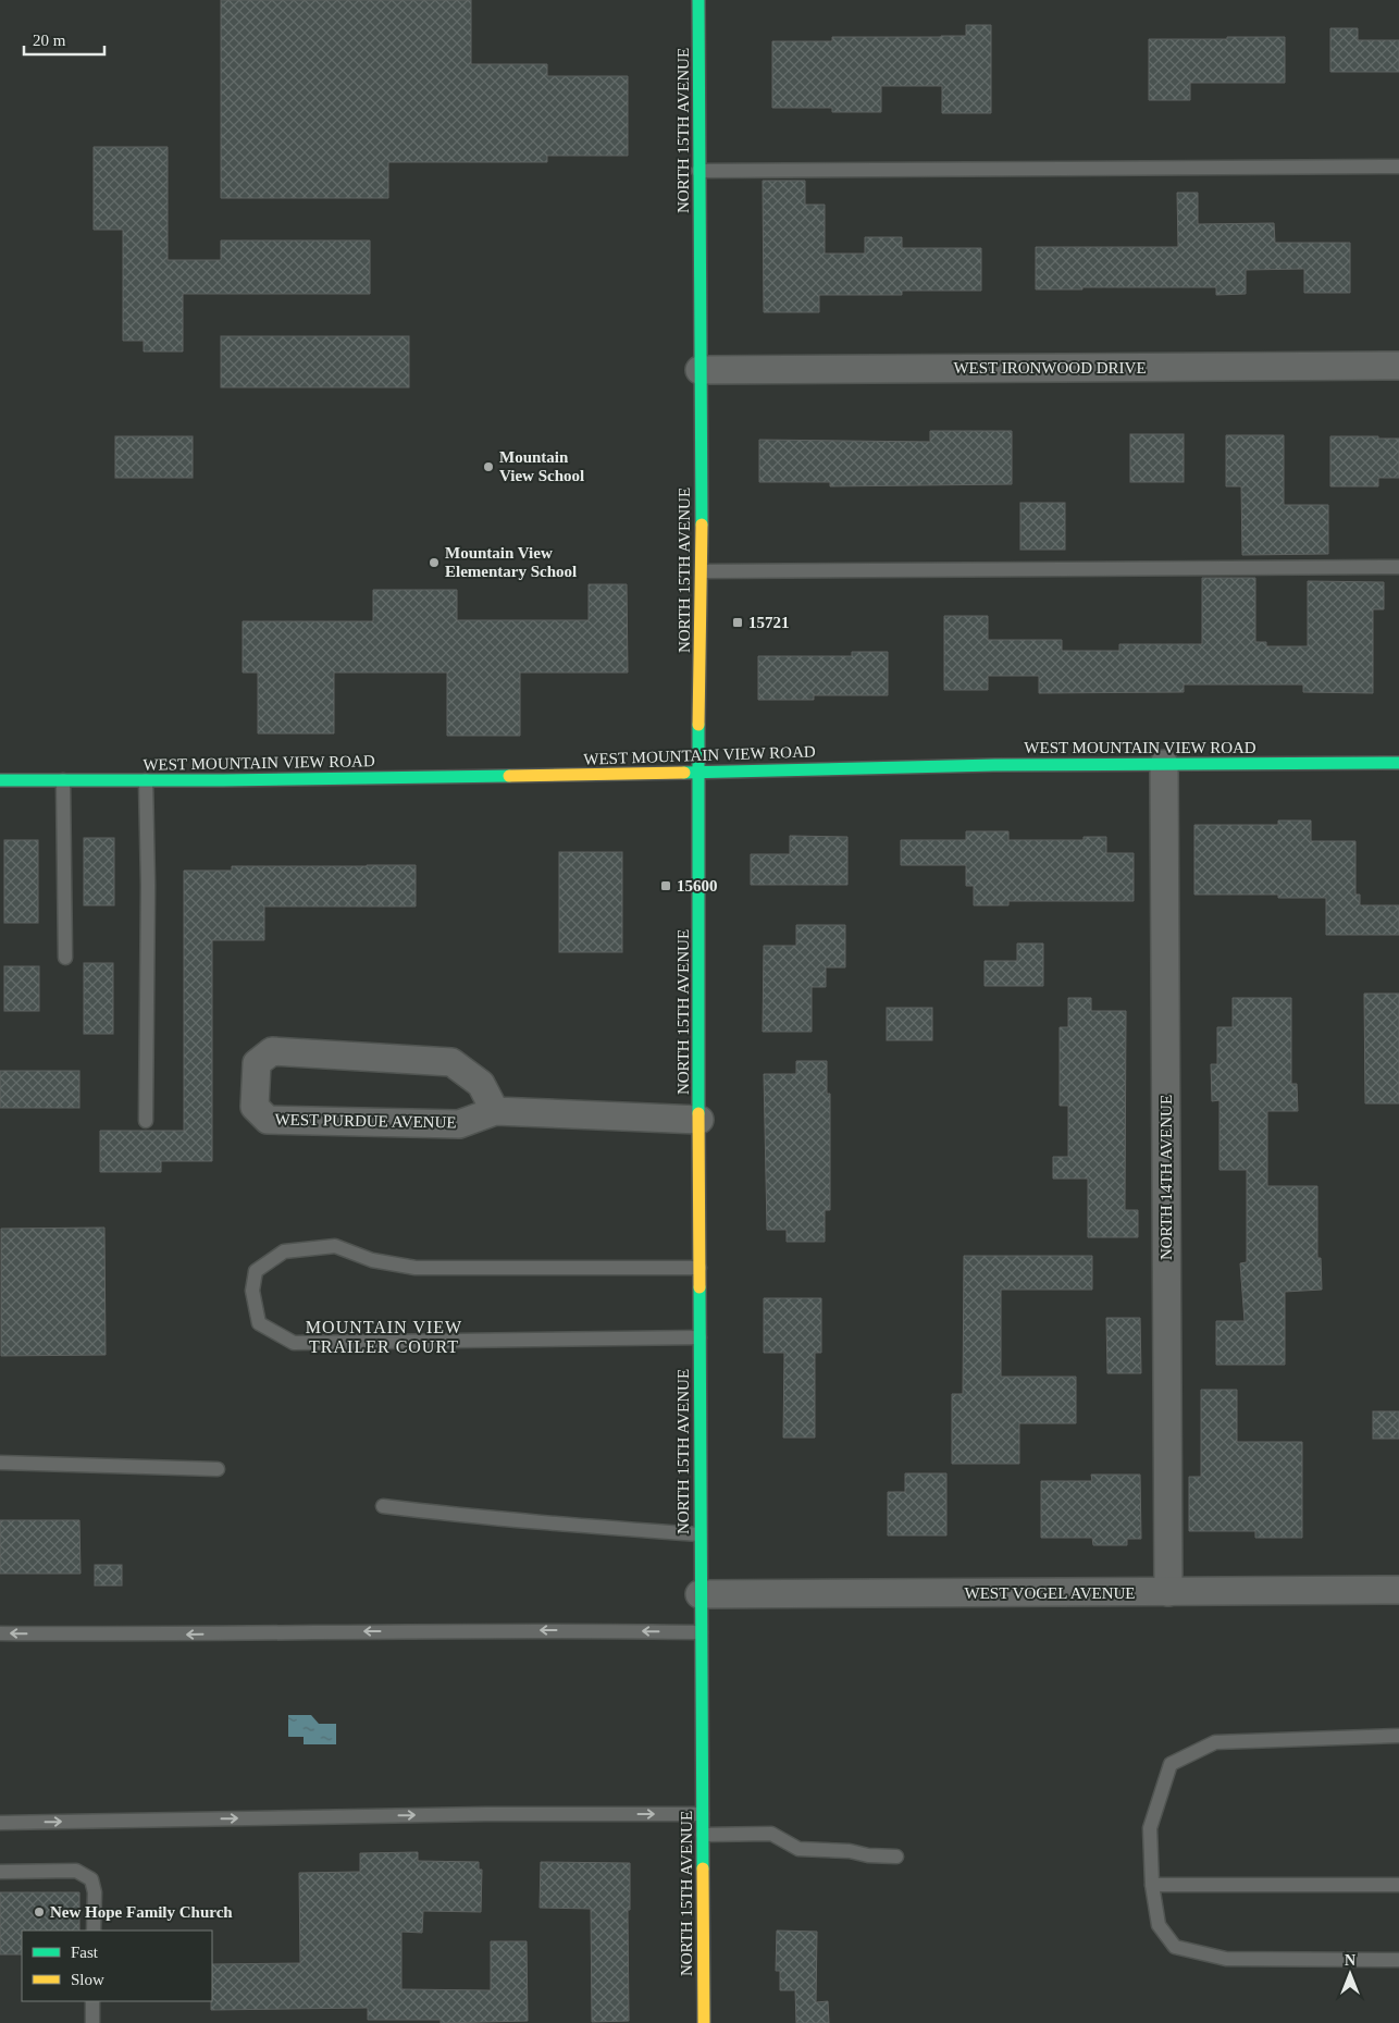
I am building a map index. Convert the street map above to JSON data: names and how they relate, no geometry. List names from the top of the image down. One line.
{"streets":{"street":["NORTH 15TH AVENUE","WEST IRONWOOD DRIVE","WEST MOUNTAIN VIEW ROAD","WEST PURDUE AVENUE","NORTH 14TH AVENUE","WEST VOGEL AVENUE"]},"crossings":[["NORTH 15TH AVENUE","WEST IRONWOOD DRIVE"],["NORTH 15TH AVENUE","WEST MOUNTAIN VIEW ROAD"],["NORTH 15TH AVENUE","WEST PURDUE AVENUE"],["NORTH 15TH AVENUE","WEST VOGEL AVENUE"],["WEST MOUNTAIN VIEW ROAD","NORTH 14TH AVENUE"],["NORTH 14TH AVENUE","WEST VOGEL AVENUE"]],"districts":["MOUNTAIN VIEW TRAILER COURT"],"places":{"other":["Mountain View School","Mountain View Elementary School","New Hope Family Church"],"transit":["15721","15600"]},"legend":["Fast","Slow"],"scale_bar":"20 m","north":"top"}
